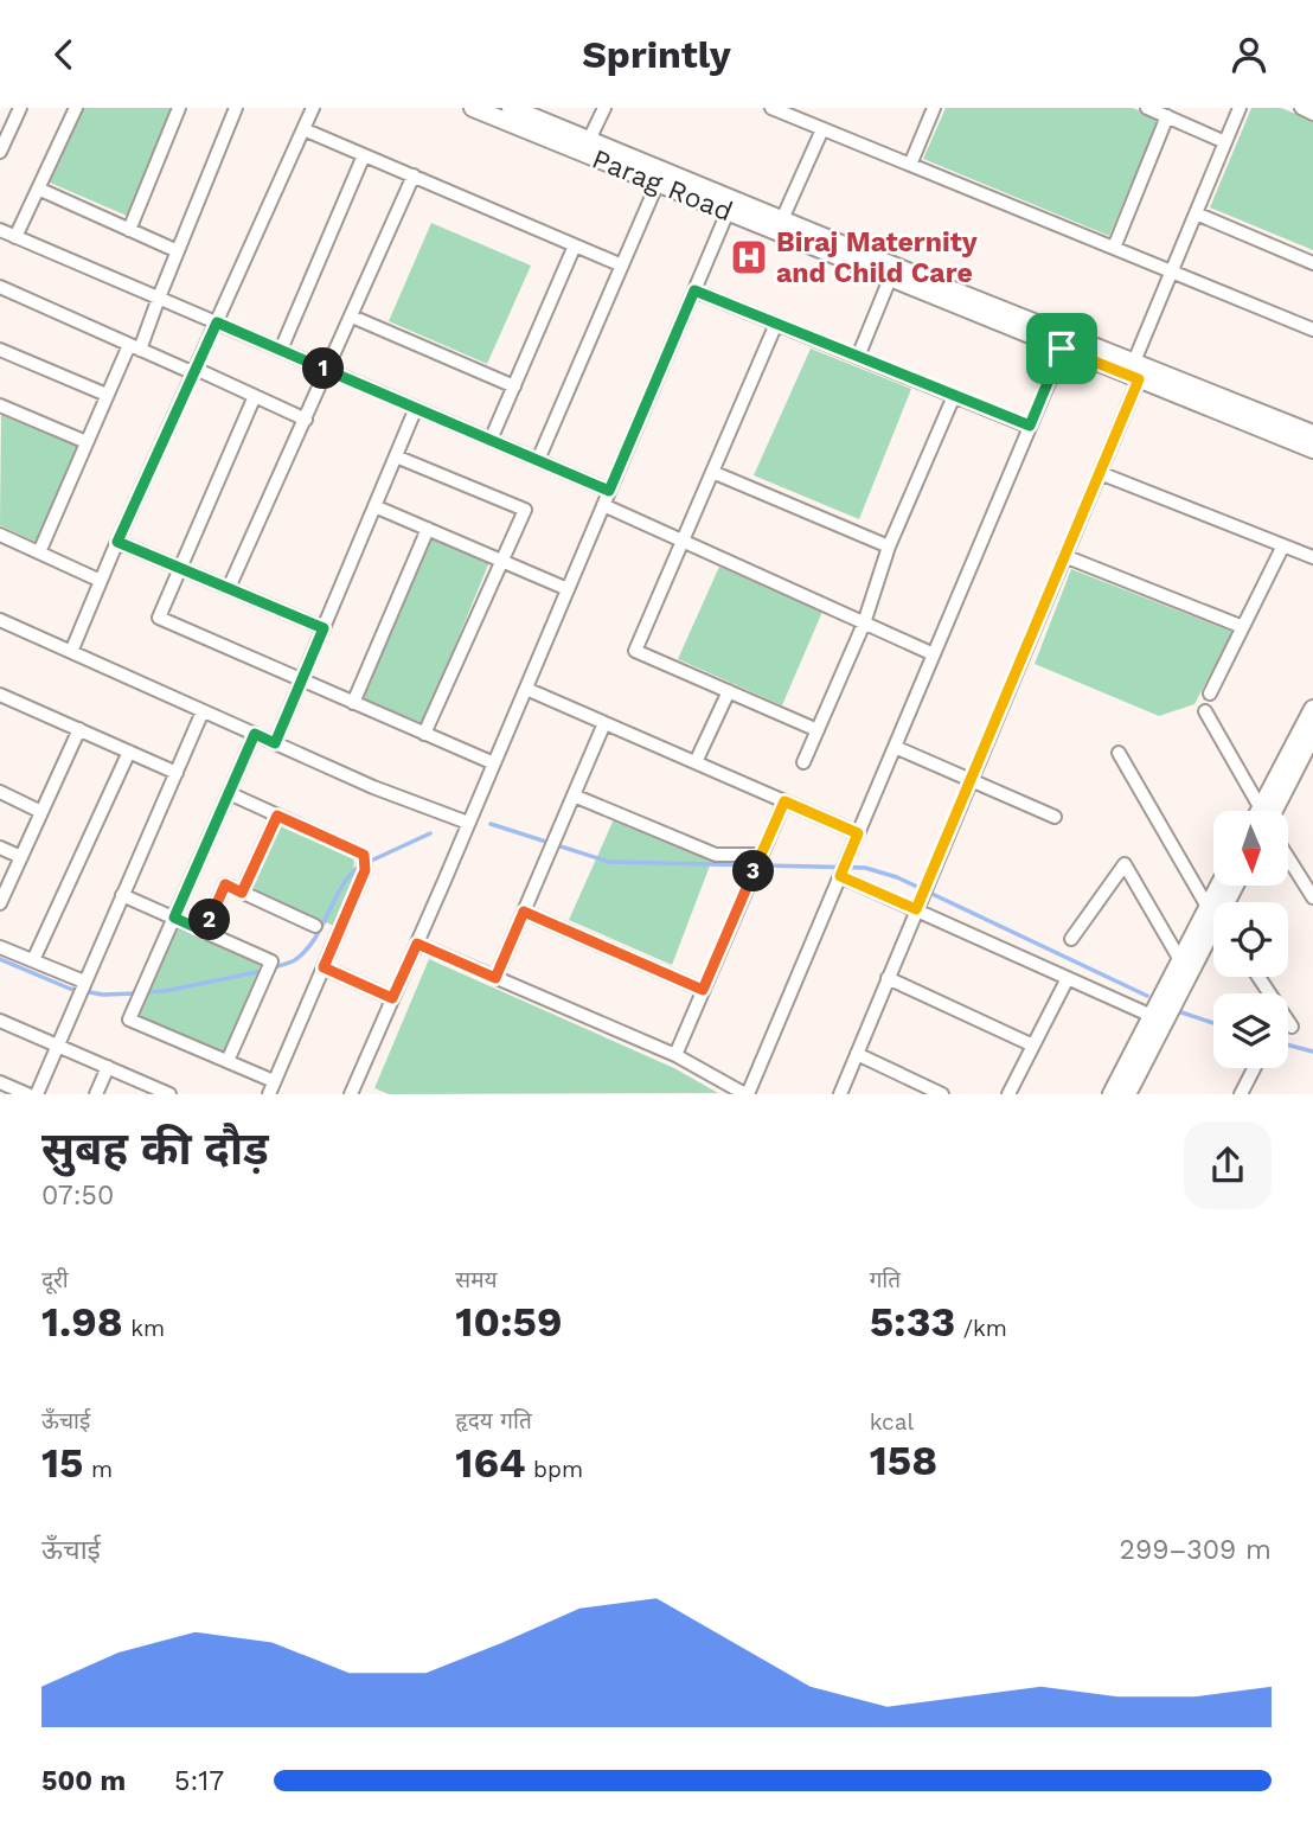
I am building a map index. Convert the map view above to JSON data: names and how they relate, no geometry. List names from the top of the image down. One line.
{"streets":{"street":["Parag Road"]},"places":{"hospital":["Biraj Maternity and Child Care"]},"north":"bottom","page":{"header":"Sprintly","pins":["1","3","2"],"heading":["सुबह की दौड़","07:50"],"stats":[["दूरी","1.98 km"],["समय","10:59"],["गति","5:33 /km"],["ऊँचाई","15 m"],["हृदय गति","164 bpm"],["kcal","158"]],"chart":["ऊँचाई","299–309 m"],"list":[{"name":"500 m","note":"5:17"}]}}
